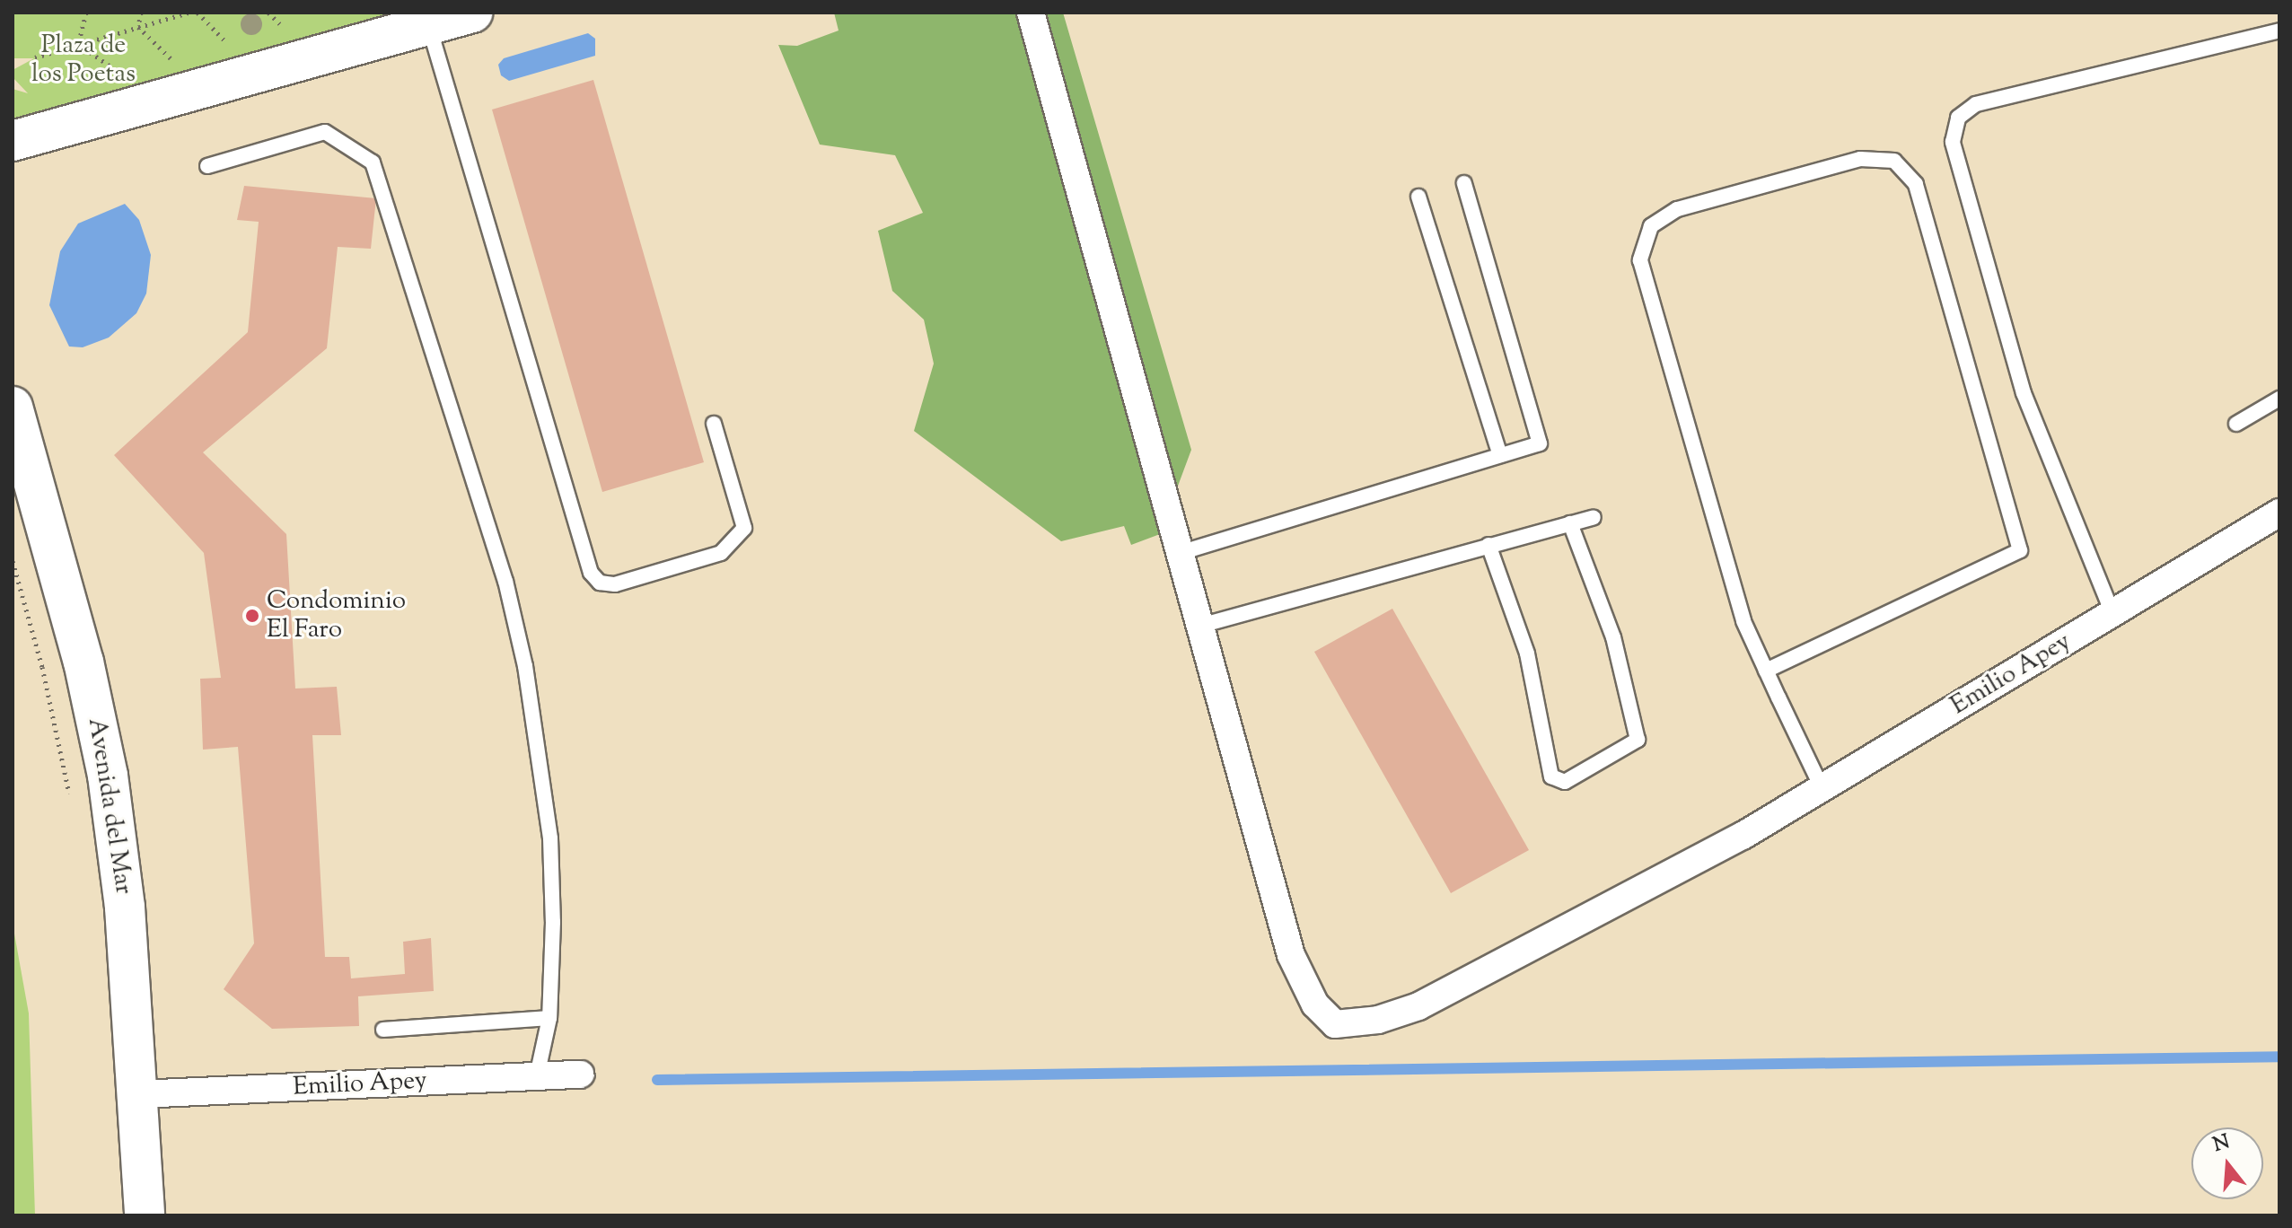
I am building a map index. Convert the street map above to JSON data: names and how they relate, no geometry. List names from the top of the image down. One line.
{"streets":{"main road":["Avenida del Mar"],"street":["Emilio Apey"]},"crossings":[["Emilio Apey","Avenida del Mar"]],"parks":["Plaza de los Poetas"],"places":["Condominio El Faro"],"north":"top"}
